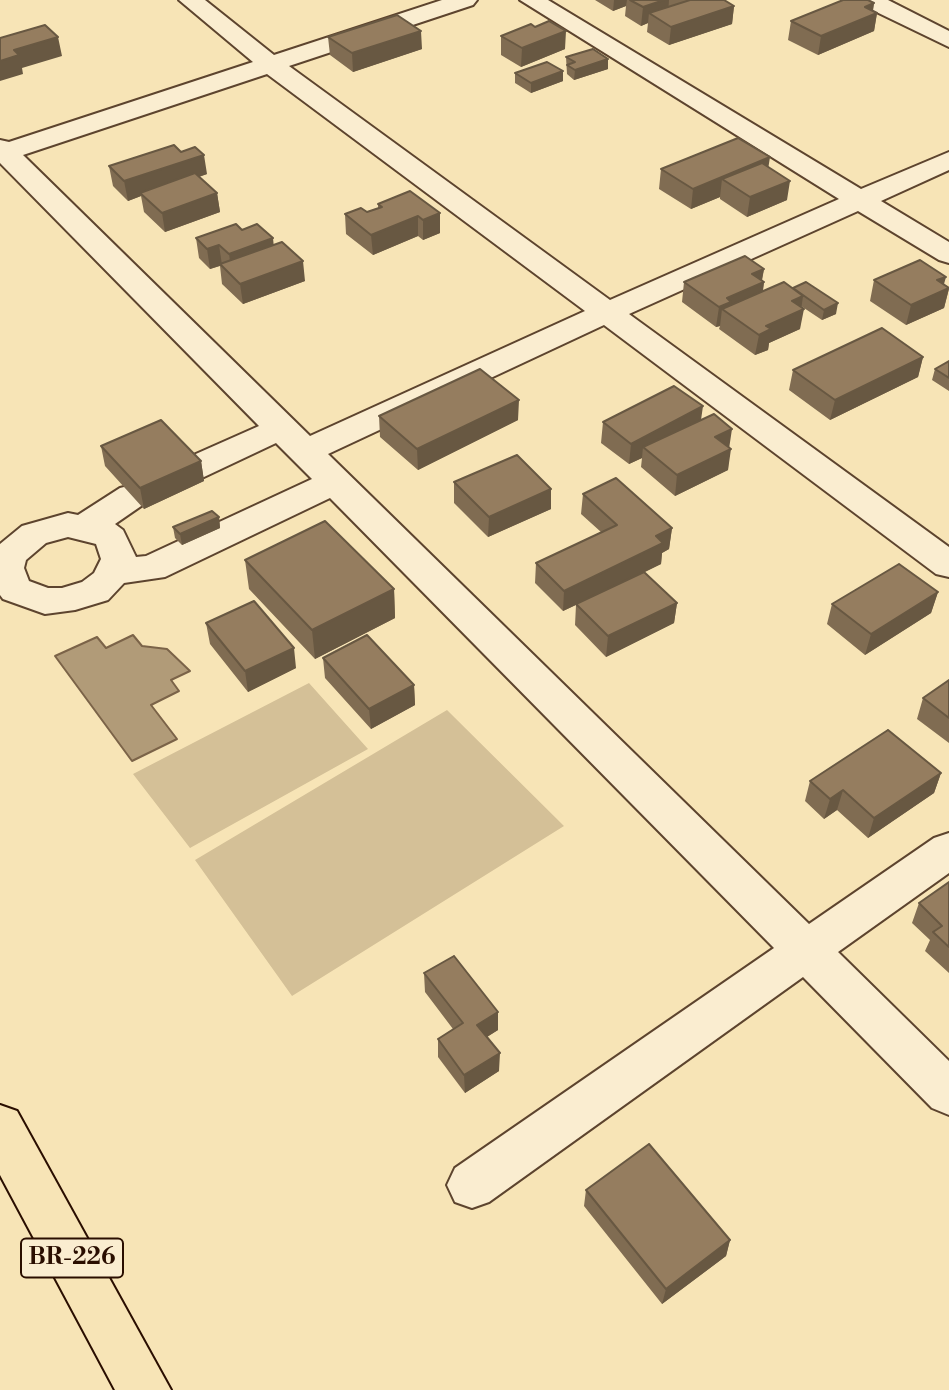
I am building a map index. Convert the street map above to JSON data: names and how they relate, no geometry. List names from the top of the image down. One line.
{"streets":{"highway":["BR-226"]}}
